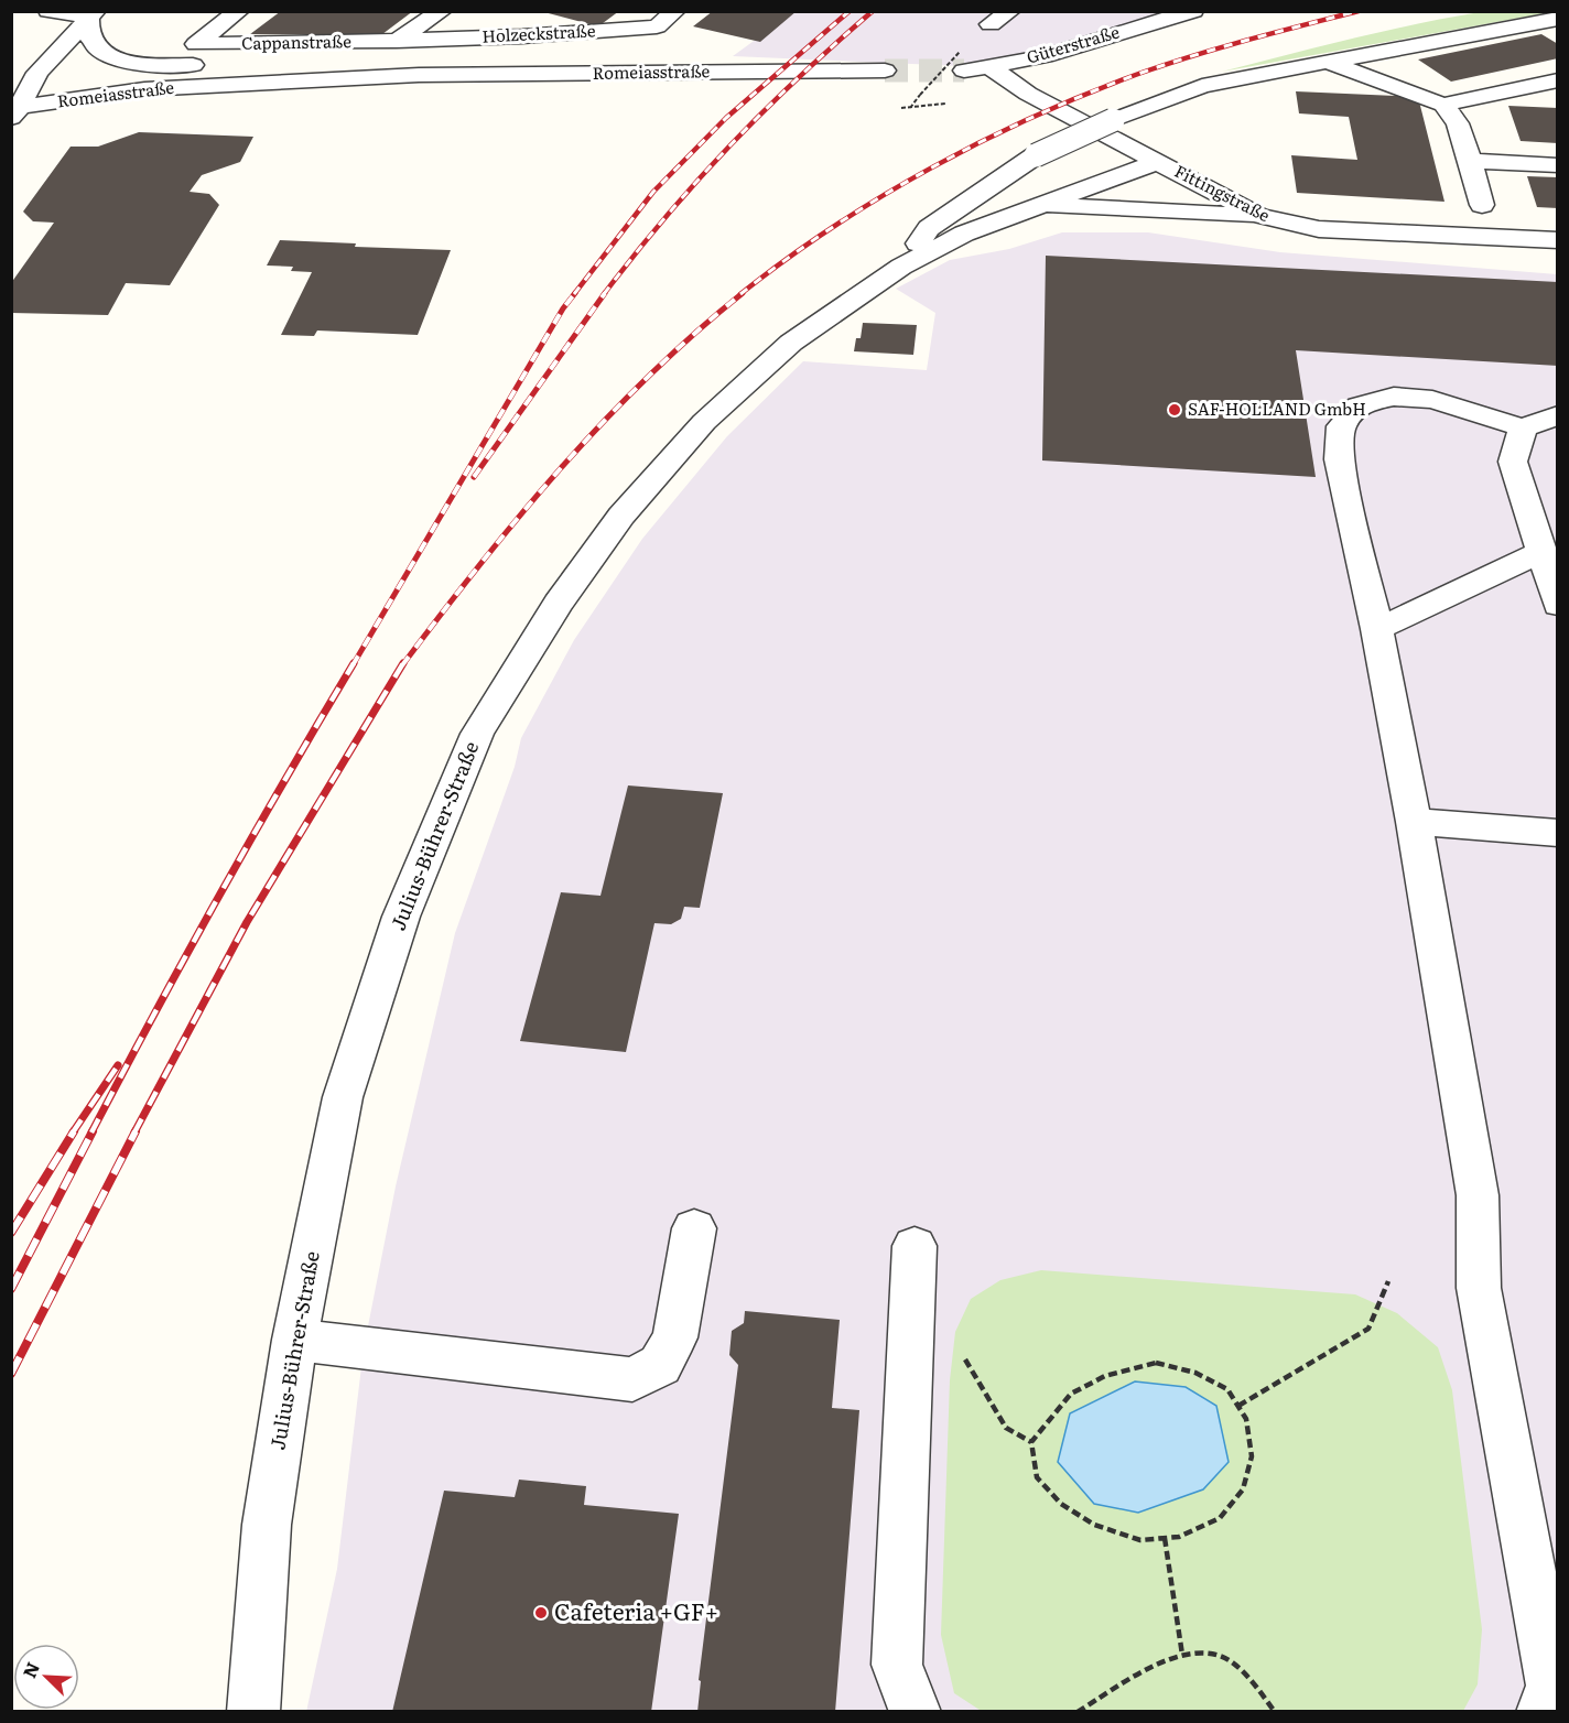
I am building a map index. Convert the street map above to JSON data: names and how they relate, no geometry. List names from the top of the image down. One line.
{"streets":{"street":["Holzeckstraße","Cappanstraße","Güterstraße","Romeiasstraße","Fittingstraße","Julius-Bührer-Straße"]},"crossings":[["Holzeckstraße","Cappanstraße"],["Güterstraße","Fittingstraße"],["Fittingstraße","Julius-Bührer-Straße"]],"places":["SAF-HOLLAND GmbH","Cafeteria +GF+"],"north":"top left"}
